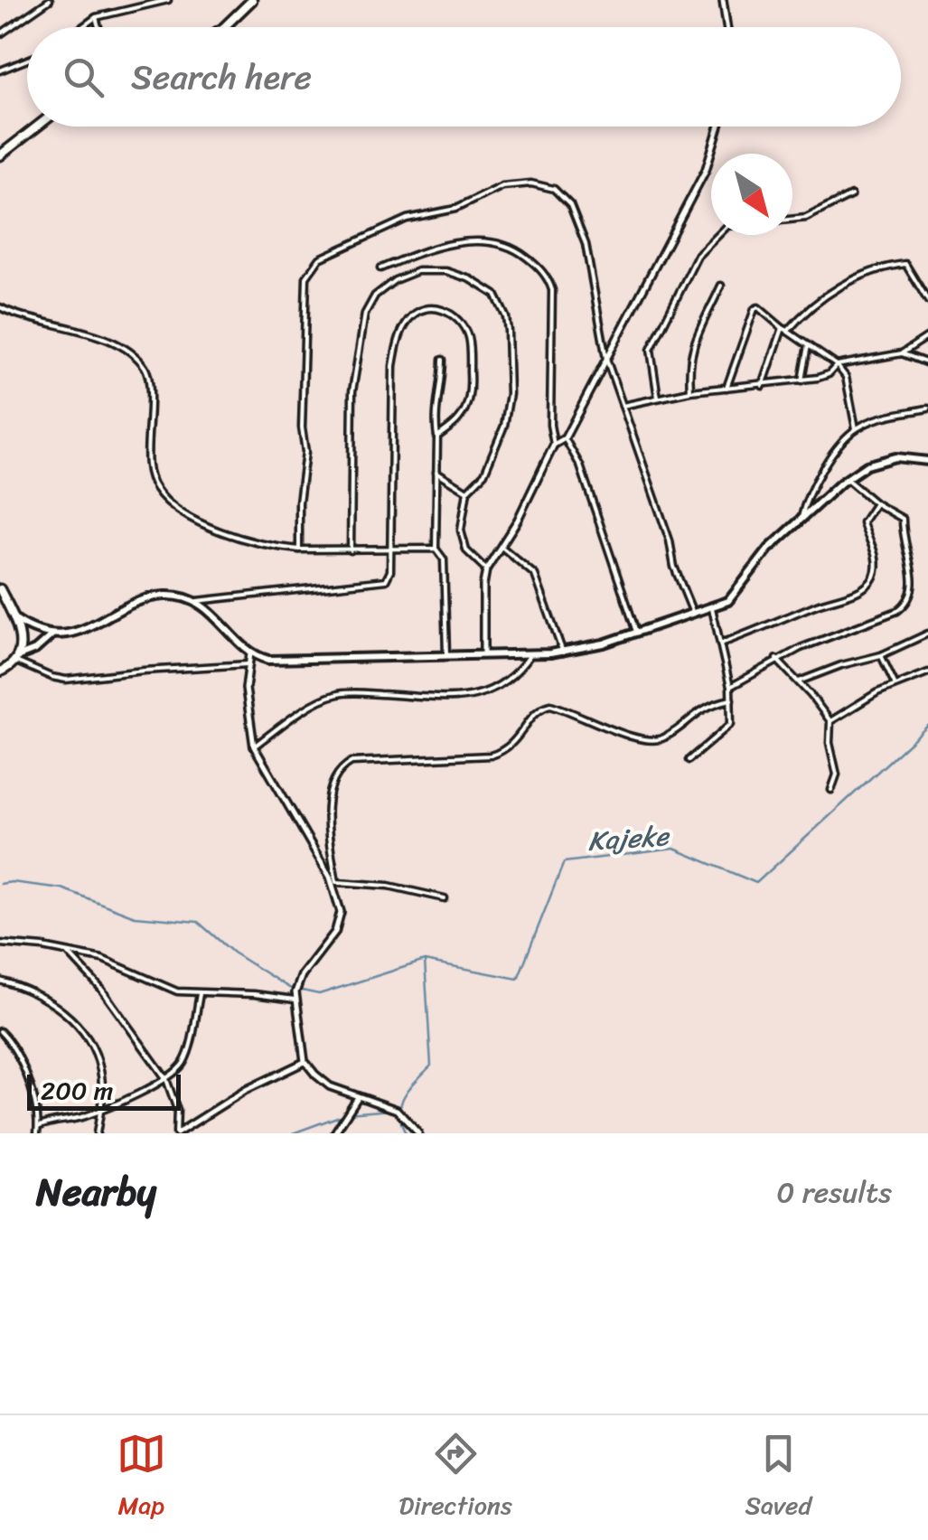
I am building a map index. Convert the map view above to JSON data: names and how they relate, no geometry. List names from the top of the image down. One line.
{"water":["Kajeke"],"scale_bar":"200 m","north":"bottom right","page":{"search":"Search here","scale":"200 m","heading":["Nearby","0 results"],"nav":["Map","Directions","Saved"]}}
